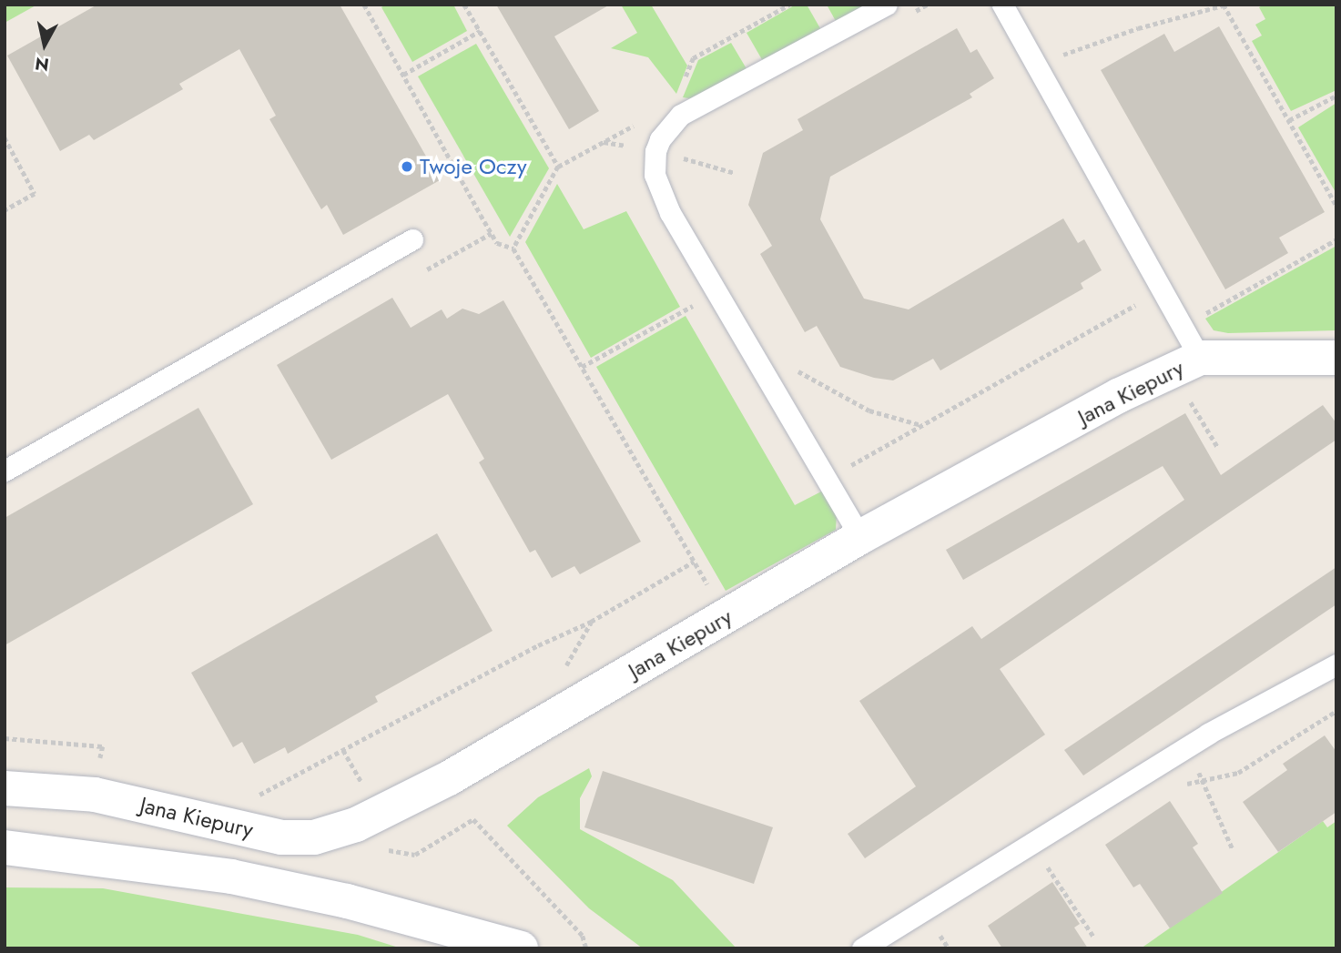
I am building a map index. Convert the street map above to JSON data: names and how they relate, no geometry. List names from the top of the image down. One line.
{"streets":{"street":["Jana Kiepury"]},"places":["Twoje Oczy"],"north":"bottom"}
